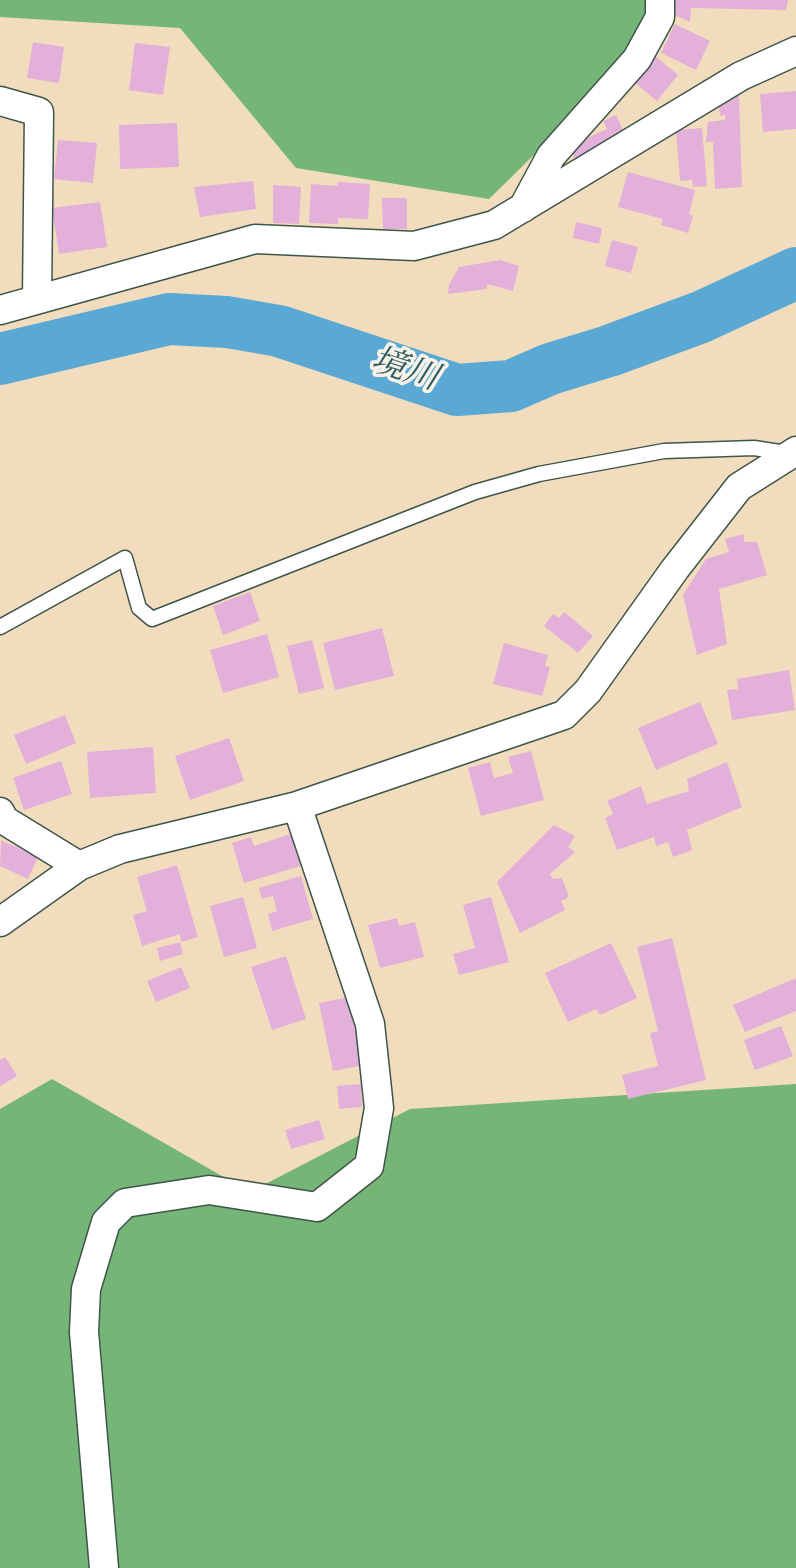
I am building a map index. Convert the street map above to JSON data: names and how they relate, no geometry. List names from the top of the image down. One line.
{"water":["境川"]}
